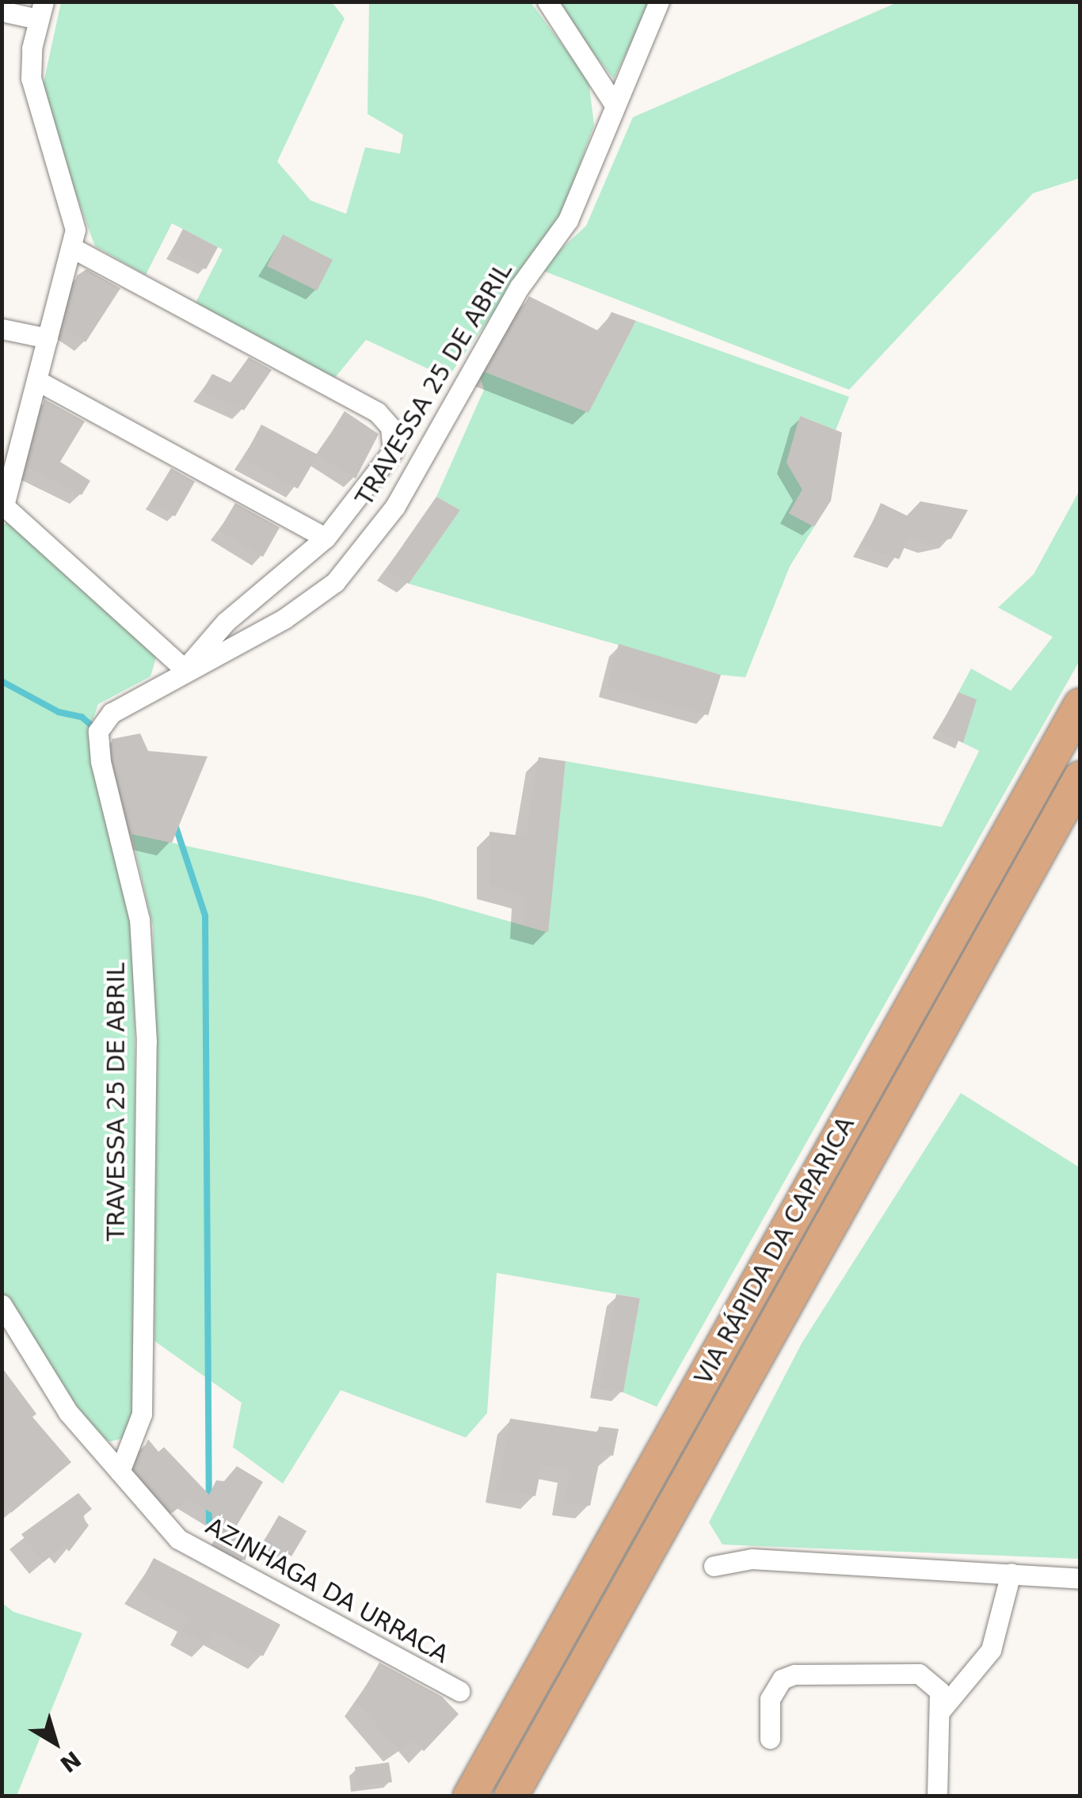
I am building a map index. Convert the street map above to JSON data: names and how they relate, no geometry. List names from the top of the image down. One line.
{"streets":{"highway":["VIA RÁPIDA DA CAPARICA"],"street":["TRAVESSA 25 DE ABRIL","AZINHAGA DA URRACA"]},"crossings":[["TRAVESSA 25 DE ABRIL","AZINHAGA DA URRACA"]],"north":"bottom right"}
